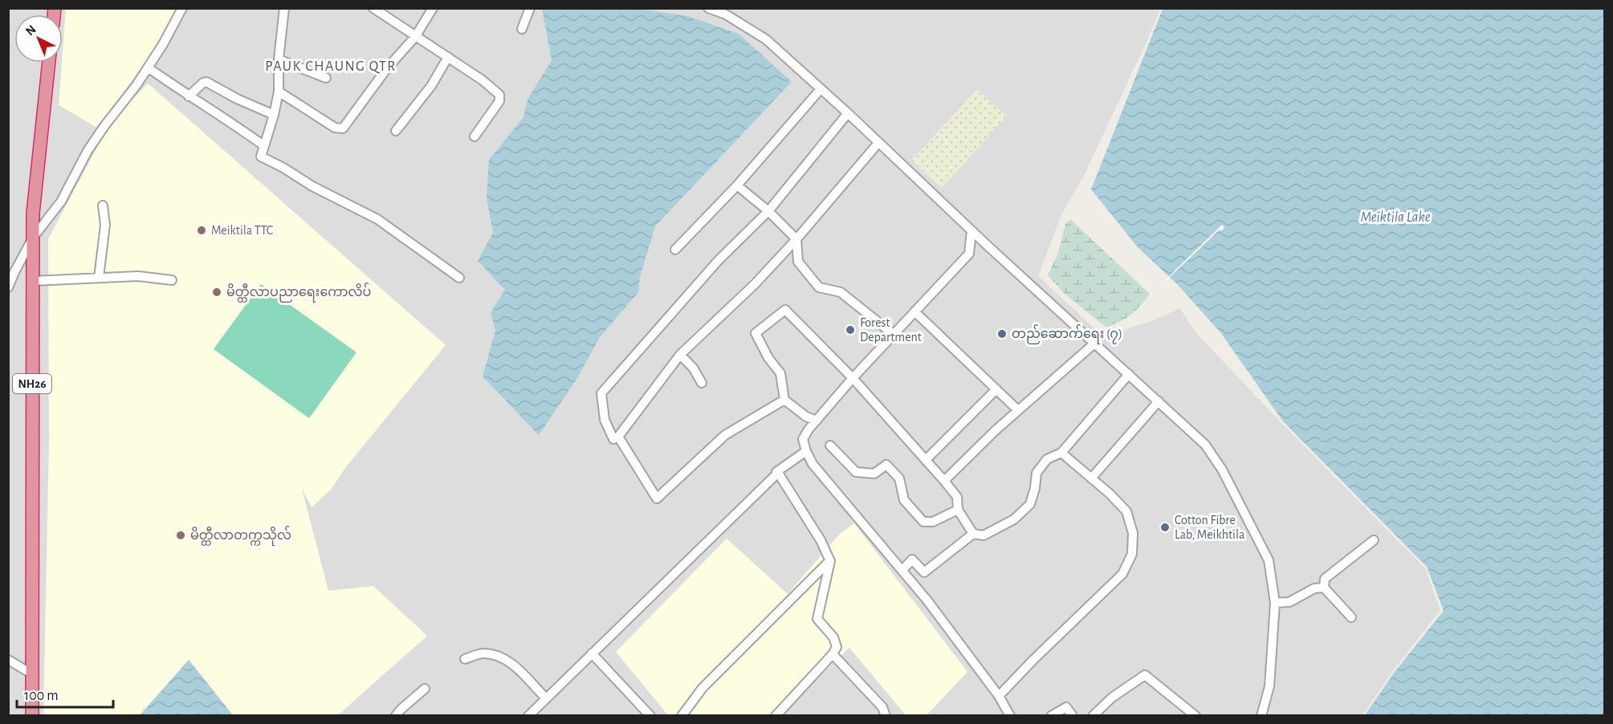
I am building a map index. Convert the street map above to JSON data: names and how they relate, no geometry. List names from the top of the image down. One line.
{"streets":{"highway":["NH26"]},"districts":["PAUK CHAUNG QTR"],"water":["Meiktila Lake"],"places":["Meiktila TTC","မိတ္ထီလာပညာရေးကောလိပ်","Forest Department","တည်ဆောက်ရေး (၇)","Cotton Fibre Lab, Meikhtila","မိတ္ထီလာတက္ကသိုလ်"],"scale_bar":"100 m","north":"top left"}
